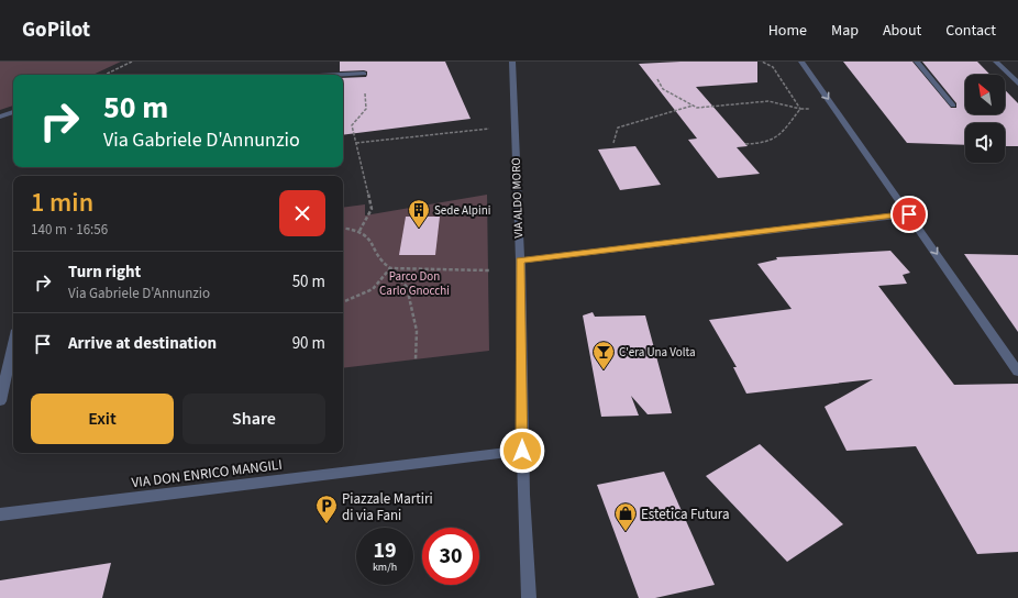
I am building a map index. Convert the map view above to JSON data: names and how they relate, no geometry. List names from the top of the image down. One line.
{"streets":{"street":["VIA ALDO MORO","VIA DON ENRICO MANGILI"]},"crossings":[["VIA ALDO MORO","VIA DON ENRICO MANGILI"]],"parks":["Parco Don Carlo Gnocchi"],"places":{"building":["Sede Alpini"],"bar":["C'era Una Volta"],"parking":["Piazzale Martiri di via Fani"],"shop":["Estetica Futura"]},"north":"top left","page":{"header":"GoPilot","nav":["Home","Map","About","Contact"],"turn":["50 m","Via Gabriele D'Annunzio"],"heading":["1 min","140 m · 16:56"],"list":[{"name":"Turn right","note":"Via Gabriele D'Annunzio","value":"50 m"},{"name":"Arrive at destination","value":"90 m"}],"buttons":["Exit","Share"],"speed":"19 km/h","limit":"30"}}
